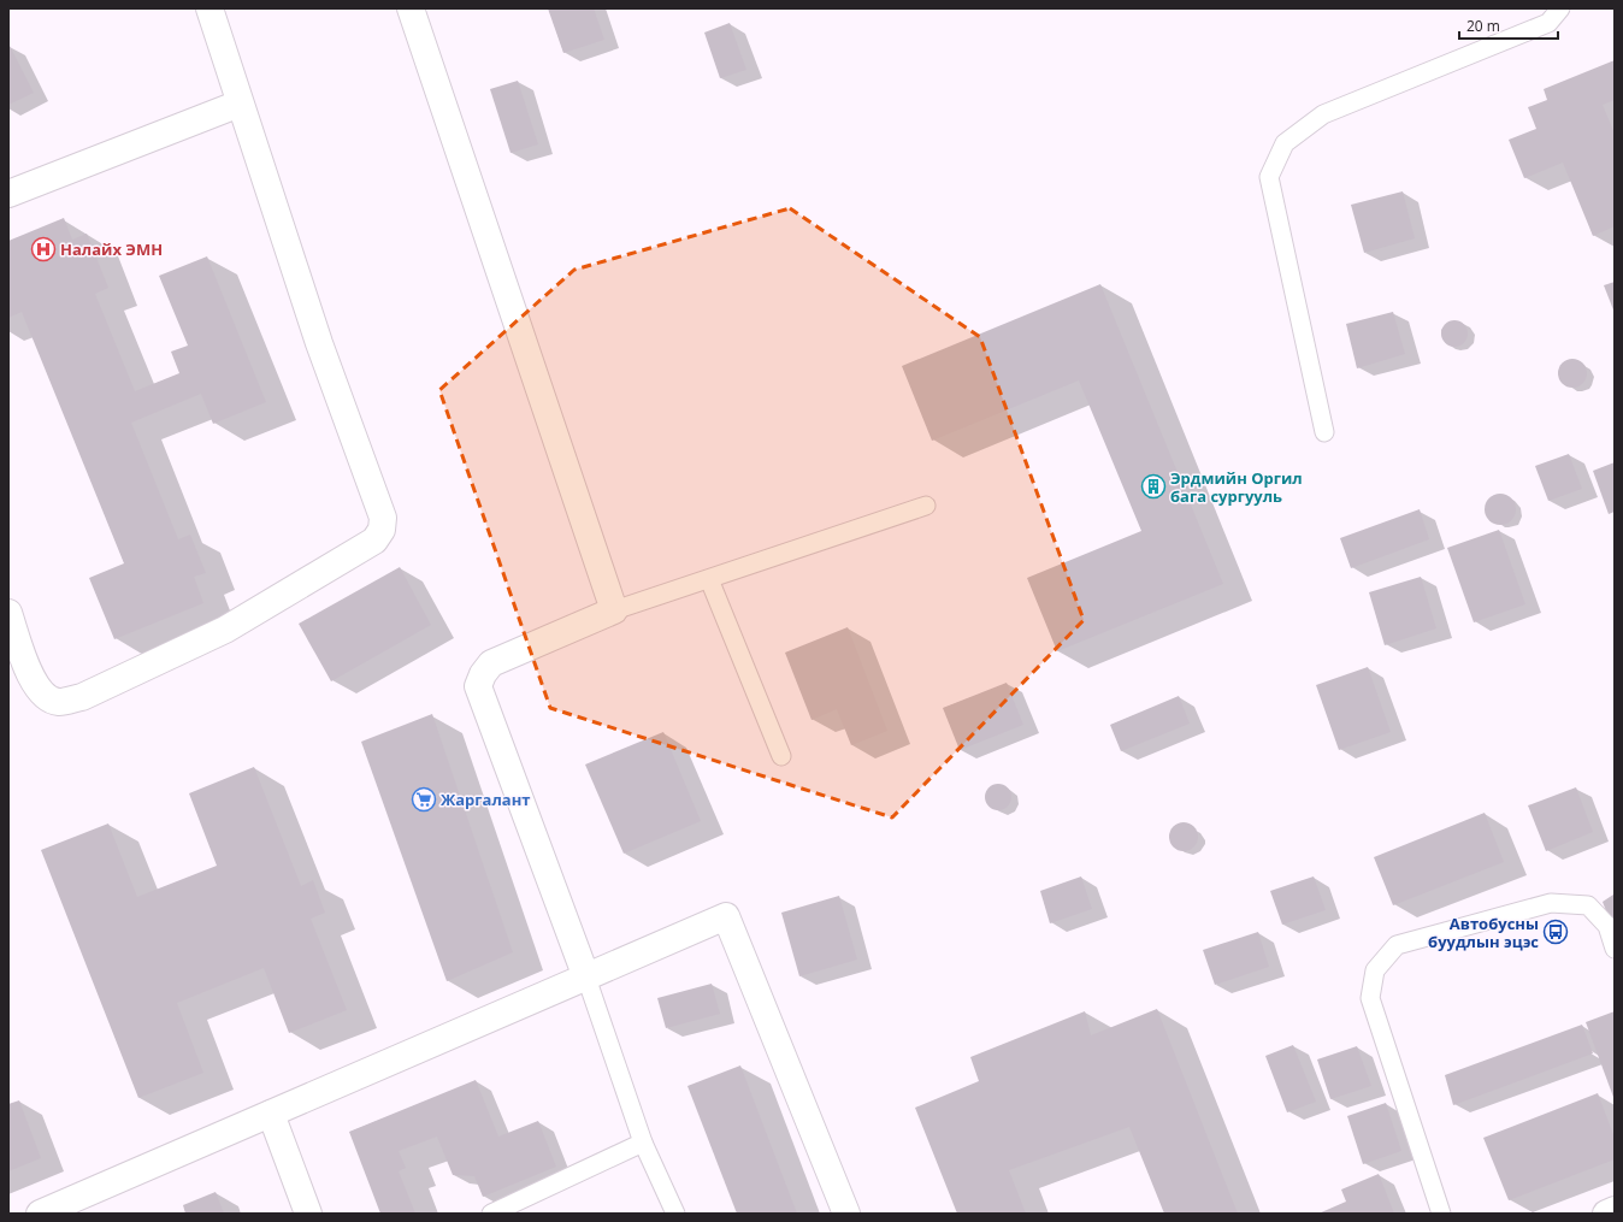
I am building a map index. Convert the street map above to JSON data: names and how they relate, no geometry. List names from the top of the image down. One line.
{"places":{"hospital":["Налайх ЭМН"],"building":["Эрдмийн Оргил бага сургууль"],"supermarket":["Жаргалант"],"bus stop":["Автобусны буудлын эцэс"]},"scale_bar":"20 m"}
